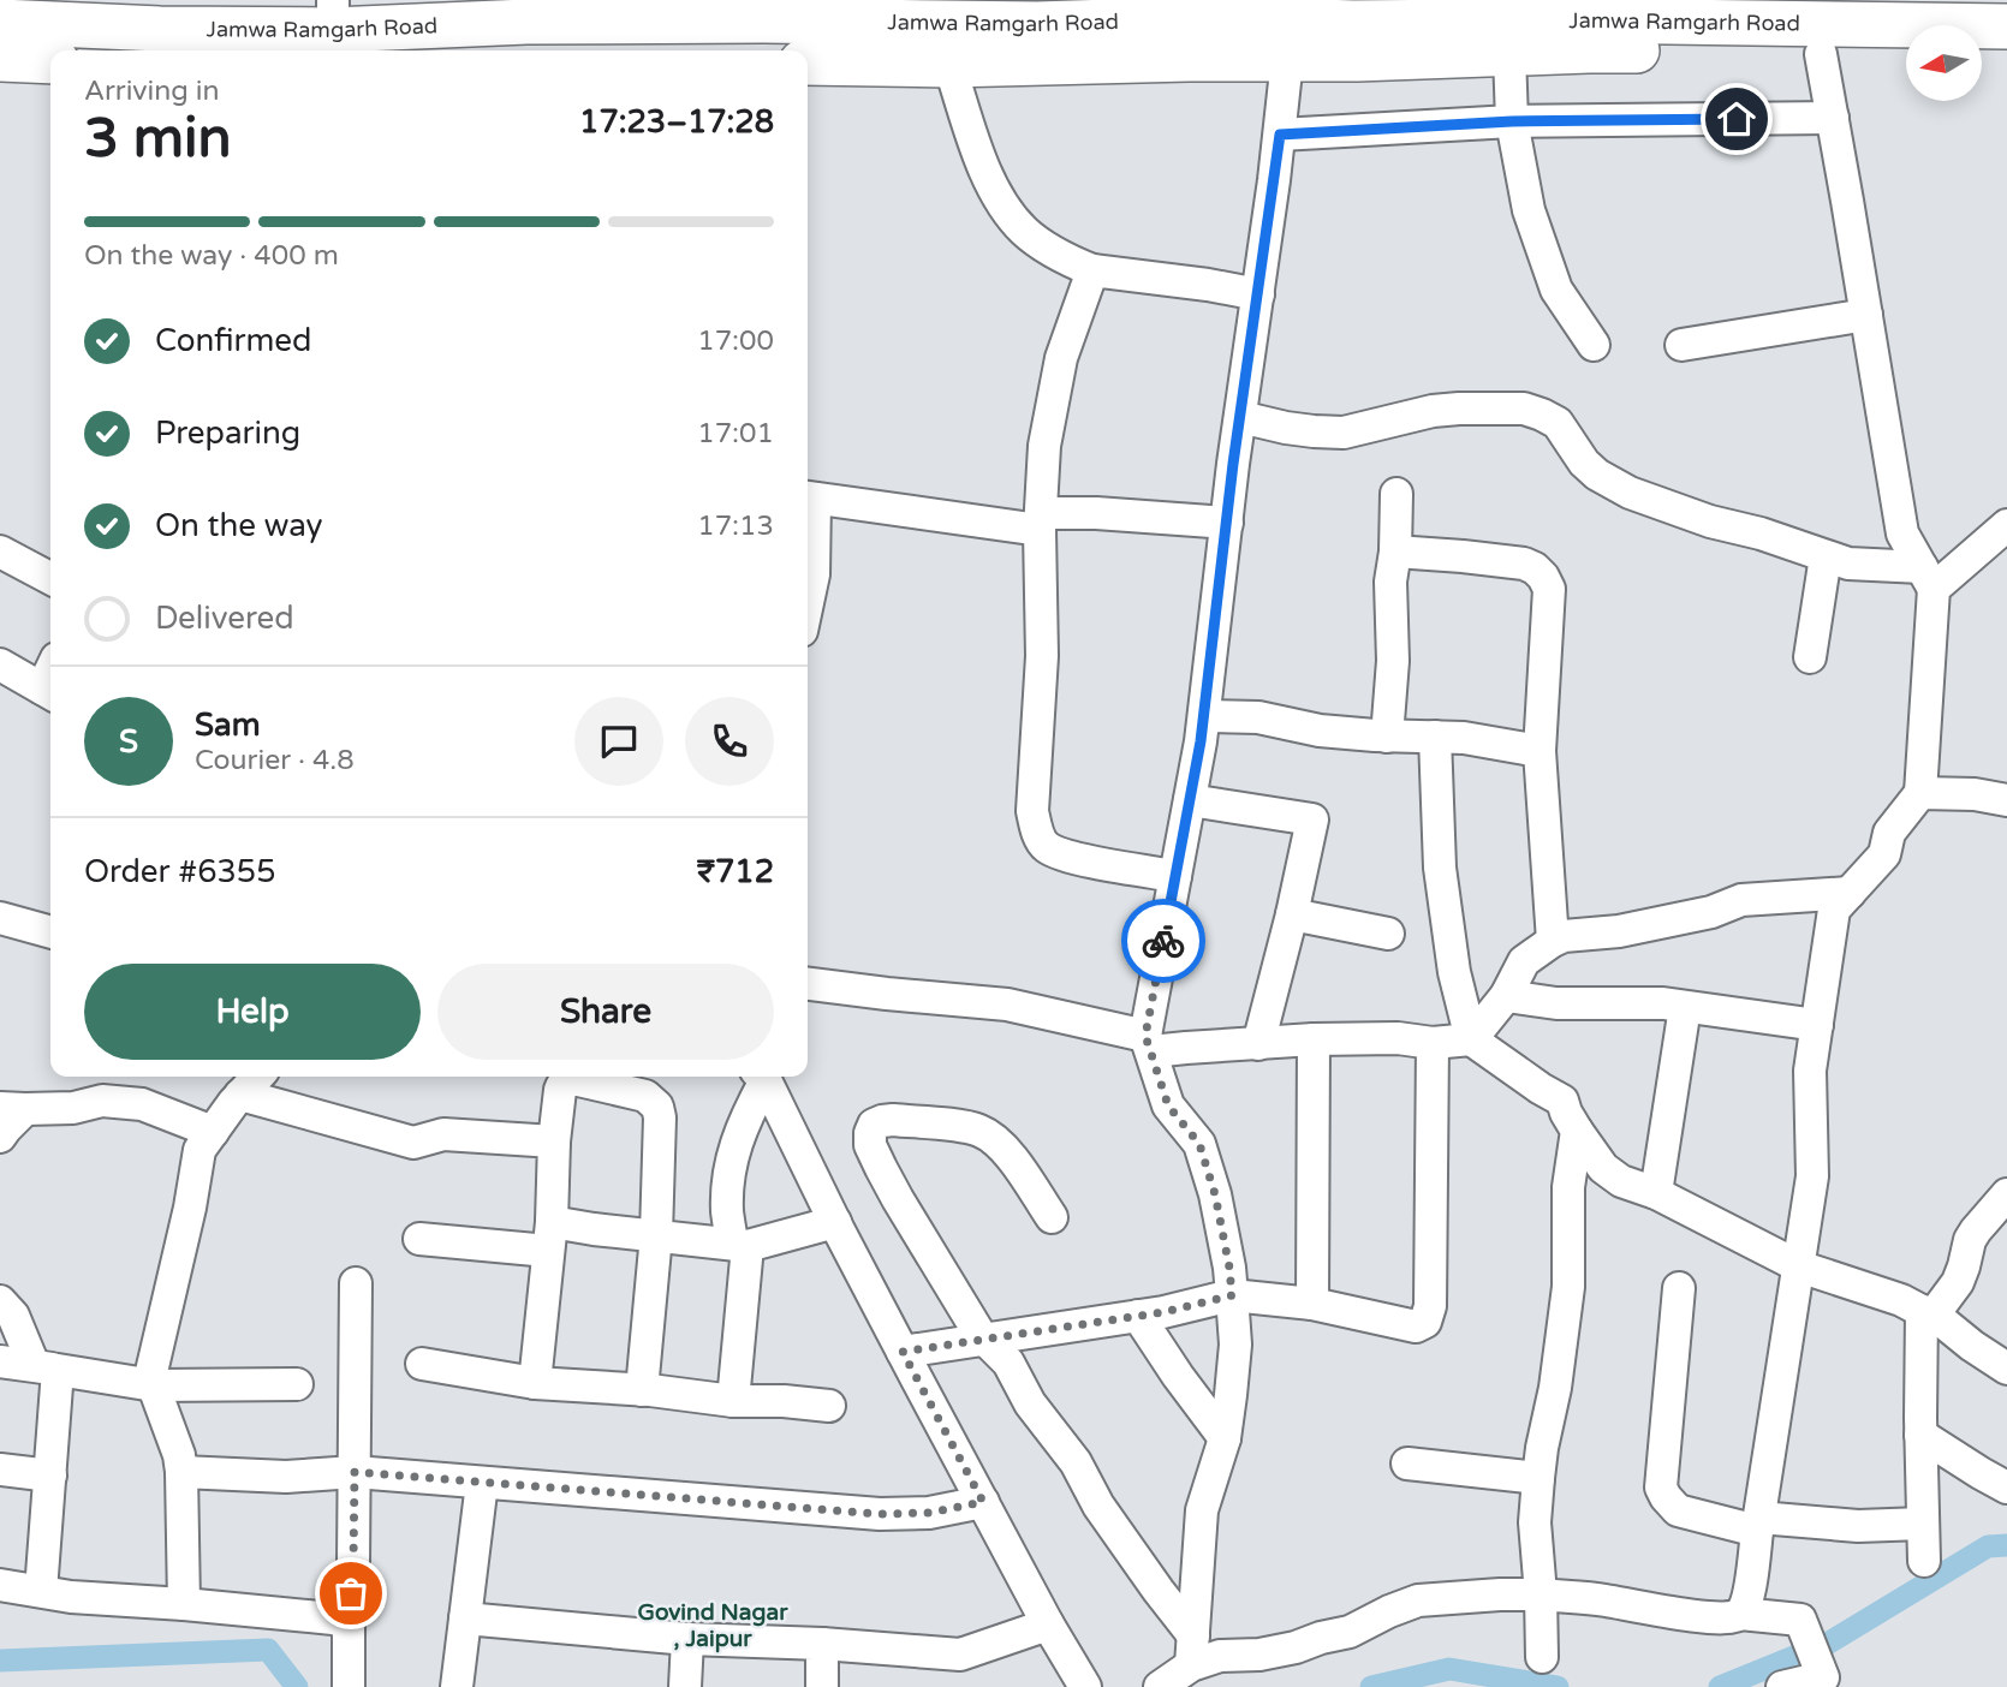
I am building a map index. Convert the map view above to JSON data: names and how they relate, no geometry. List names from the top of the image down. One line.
{"streets":{"highway":["Jamwa Ramgarh Road"]},"districts":["Govind Nagar , Jaipur"],"north":"left","page":{"heading":["3 min","Arriving in","17:23–17:28"],"panel":["Sam","Courier · 4.8","Order #6355","₹712"],"bar":"On the way · 400 m","list":[["Confirmed","17:00"],["Preparing","17:01"],["On the way","17:13"],"Delivered"],"round":"S","buttons":["Help","Share"]}}
